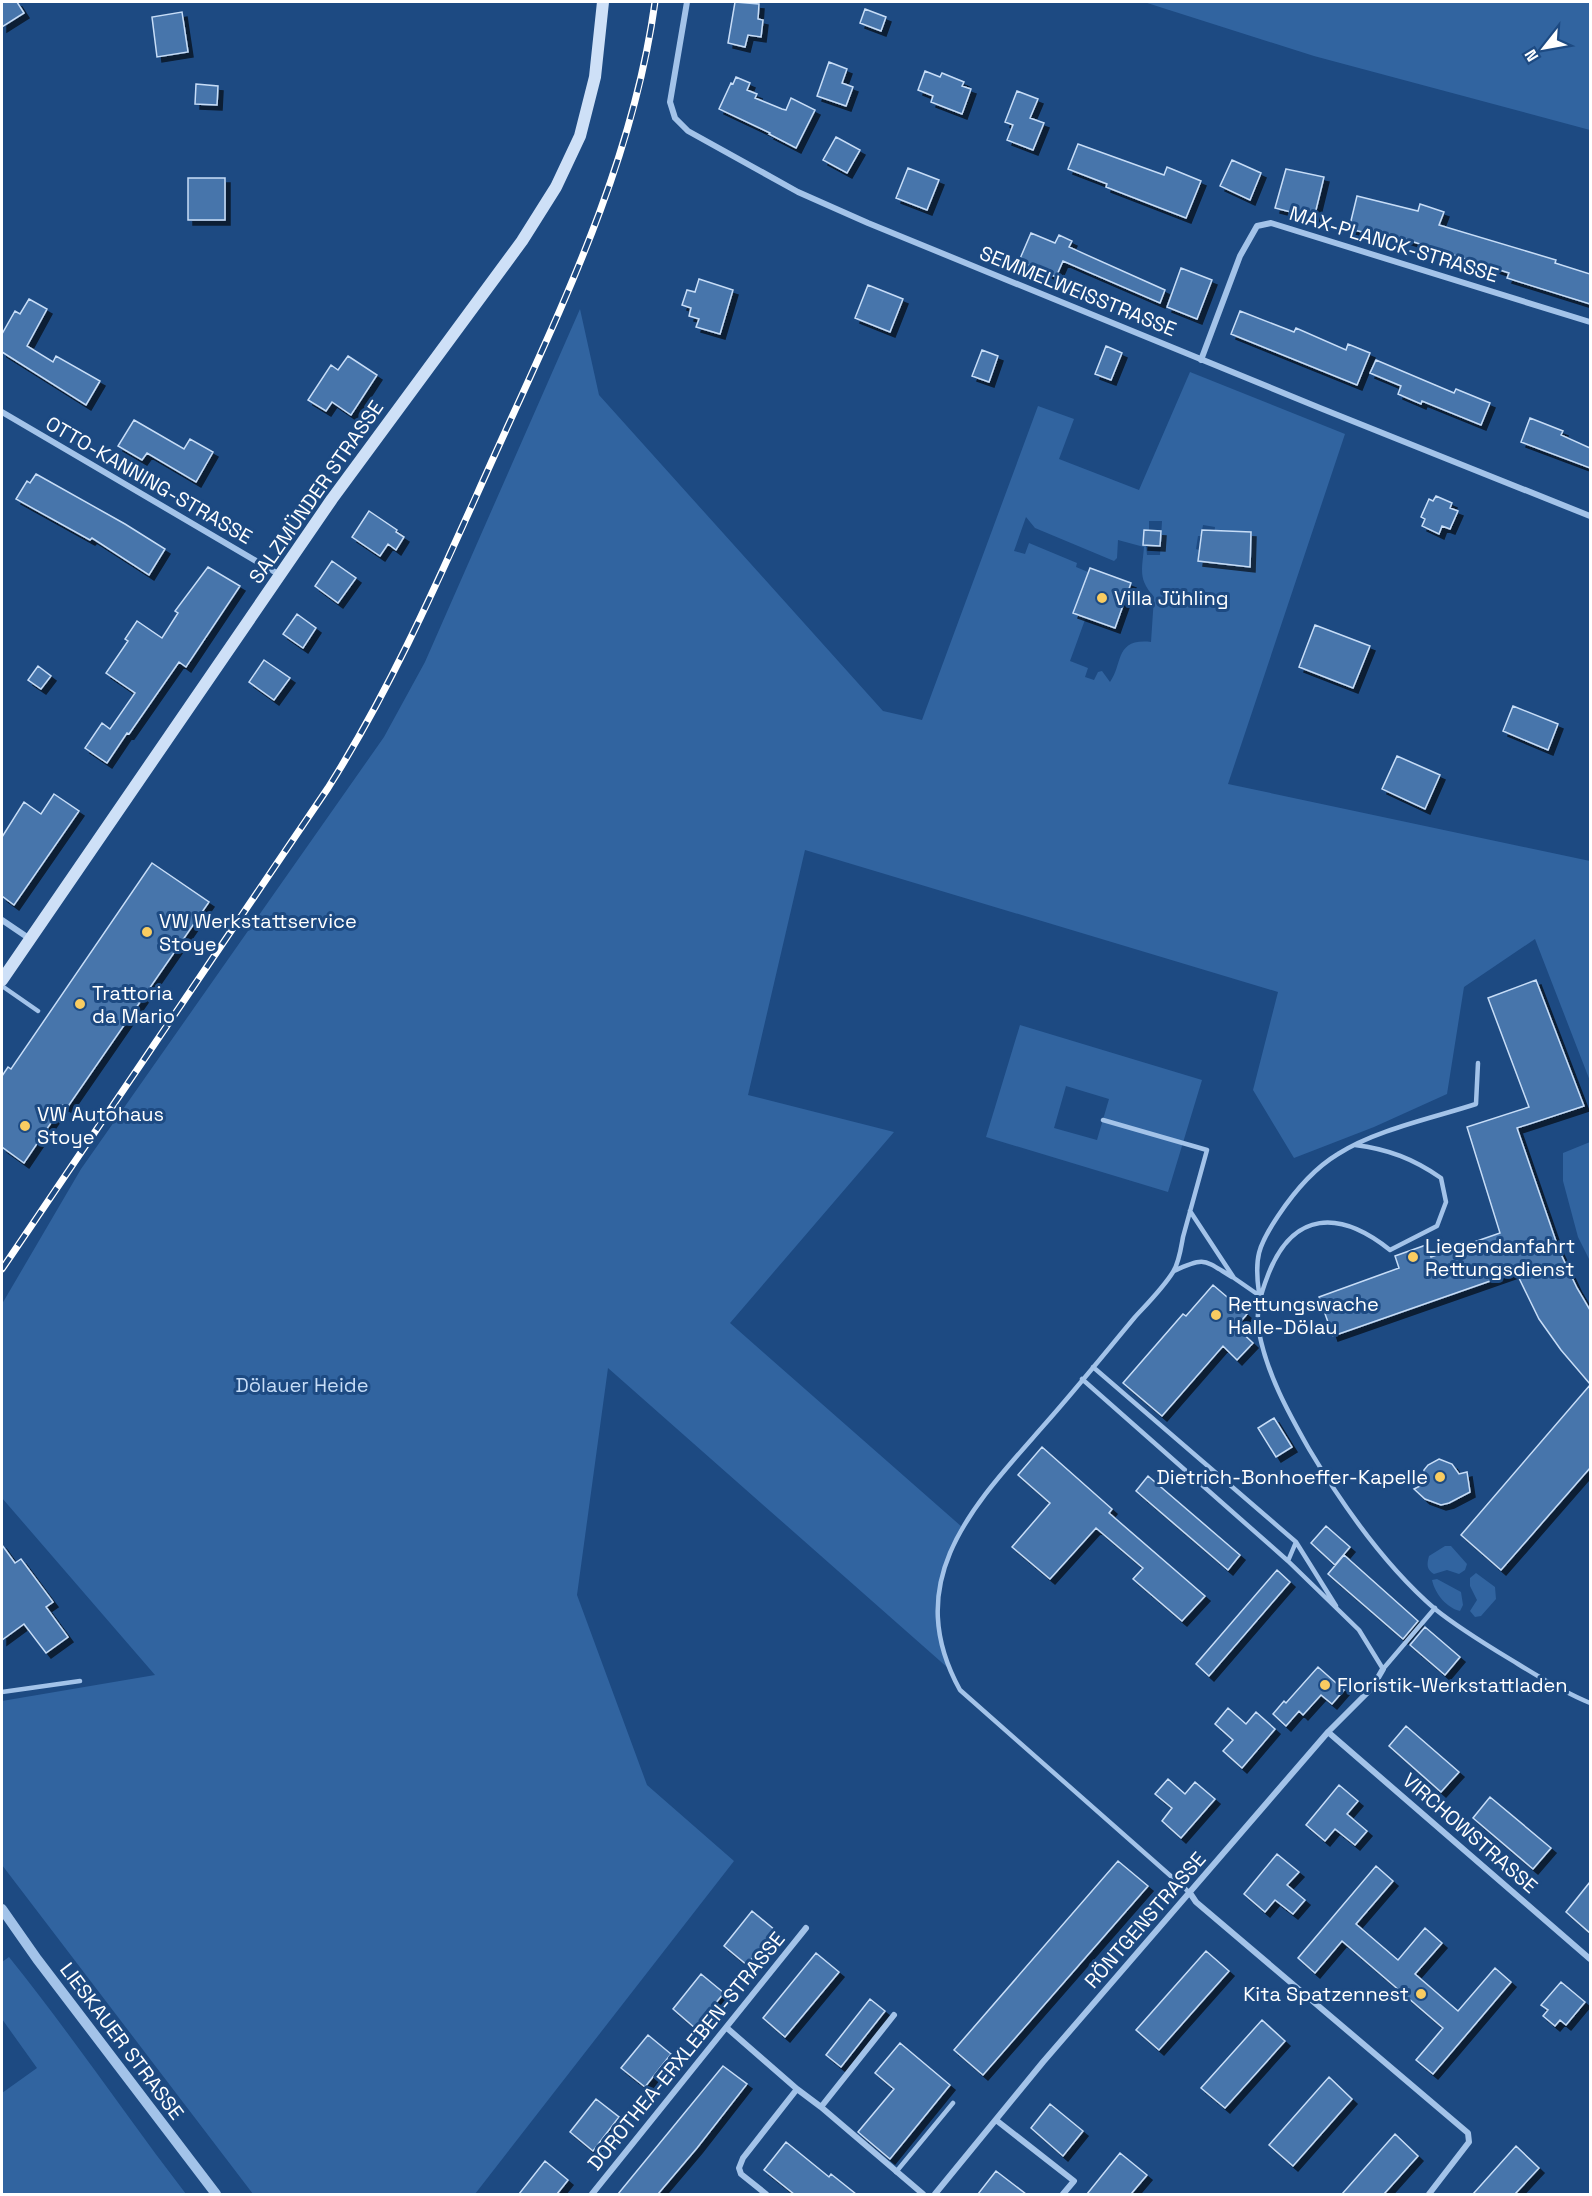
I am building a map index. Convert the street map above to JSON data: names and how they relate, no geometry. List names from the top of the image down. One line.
{"streets":{"main road":["SALZMÜNDER STRASSE"],"street":["MAX-PLANCK-STRASSE","SEMMELWEISSTRASSE","OTTO-KANNING-STRASSE","VIRCHOWSTRASSE","RÖNTGENSTRASSE","LIESKAUER STRASSE","DOROTHEA-ERXLEBEN-STRASSE"]},"crossings":[["MAX-PLANCK-STRASSE","SEMMELWEISSTRASSE"],["OTTO-KANNING-STRASSE","SALZMÜNDER STRASSE"],["VIRCHOWSTRASSE","RÖNTGENSTRASSE"]],"parks":["Dölauer Heide"],"places":["Villa Jühling","VW Werkstattservice Stoye","Trattoria da Mario","VW Autohaus Stoye","Liegendanfahrt Rettungsdienst","Rettungswache Halle-Dölau","Dietrich-Bonhoeffer-Kapelle","Floristik-Werkstattladen","Kita Spatzennest"],"north":"bottom left"}
